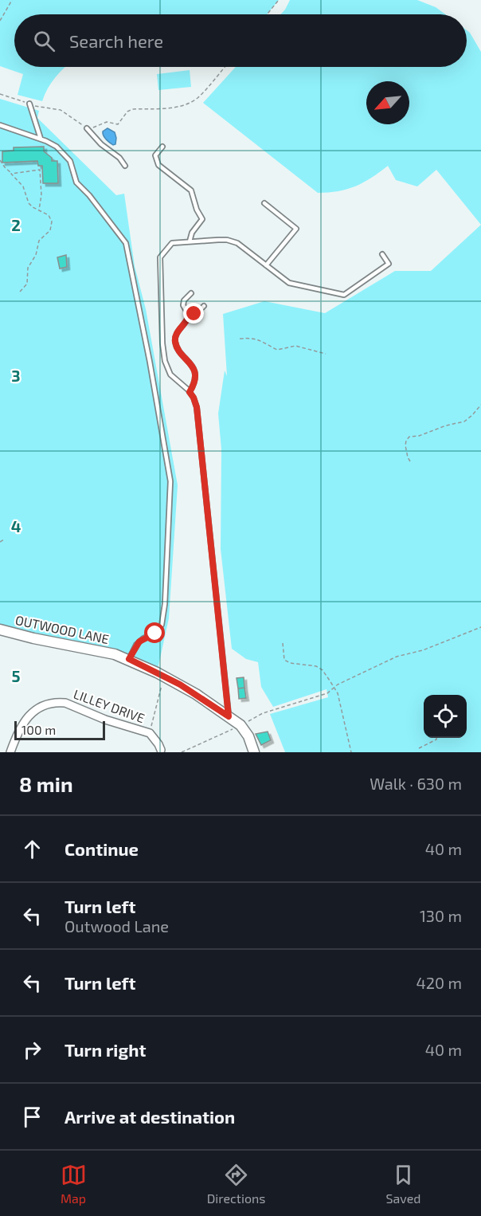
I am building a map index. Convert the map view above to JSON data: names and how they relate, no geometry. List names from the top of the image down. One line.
{"streets":{"main road":["OUTWOOD LANE"],"street":["LILLEY DRIVE"]},"scale_bar":"100 m","north":"bottom left","page":{"search":"Search here","scale":"100 m","heading":["8 min","Walk · 630 m"],"list":[["Continue","40 m"],["Turn left","Outwood Lane","130 m"],["Turn left","420 m"],["Turn right","40 m"],"Arrive at destination"],"nav":["Map","Directions","Saved"]},"grid":{"rows":["2","3","4","5"]}}
